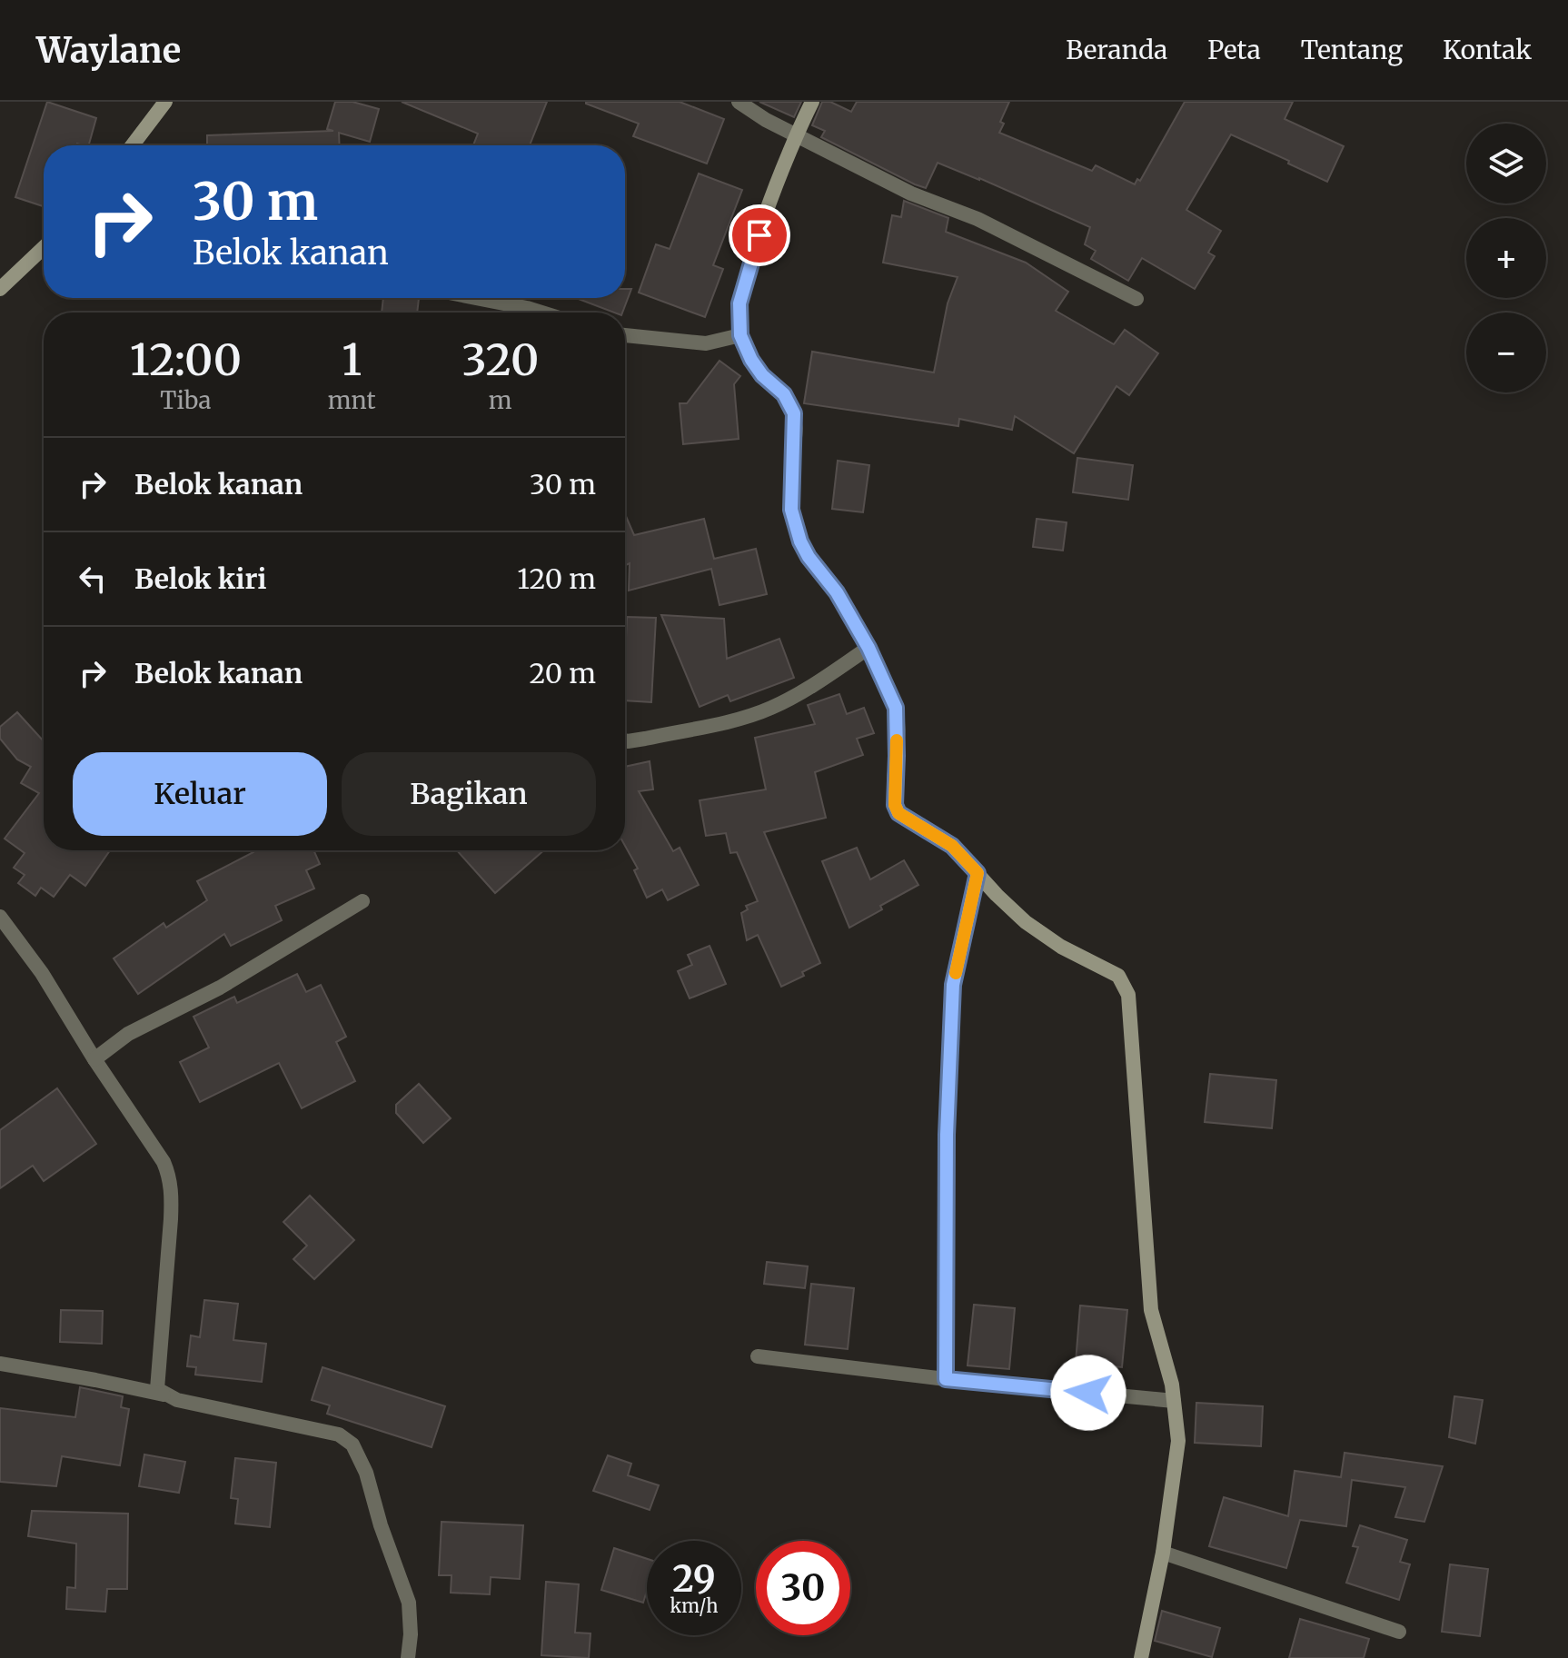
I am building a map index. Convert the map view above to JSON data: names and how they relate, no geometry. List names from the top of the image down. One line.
{"page":{"header":"Waylane","nav":["Beranda","Peta","Tentang","Kontak"],"map_buttons":["+","−"],"turn":["30 m","Belok kanan"],"eta":["12:00","Tiba","1","mnt","320","m"],"list":[{"name":"Belok kanan","value":"30 m"},{"name":"Belok kiri","value":"120 m"},{"name":"Belok kanan","value":"20 m"}],"buttons":["Keluar","Bagikan"],"speed":"29 km/h","limit":"30"}}
